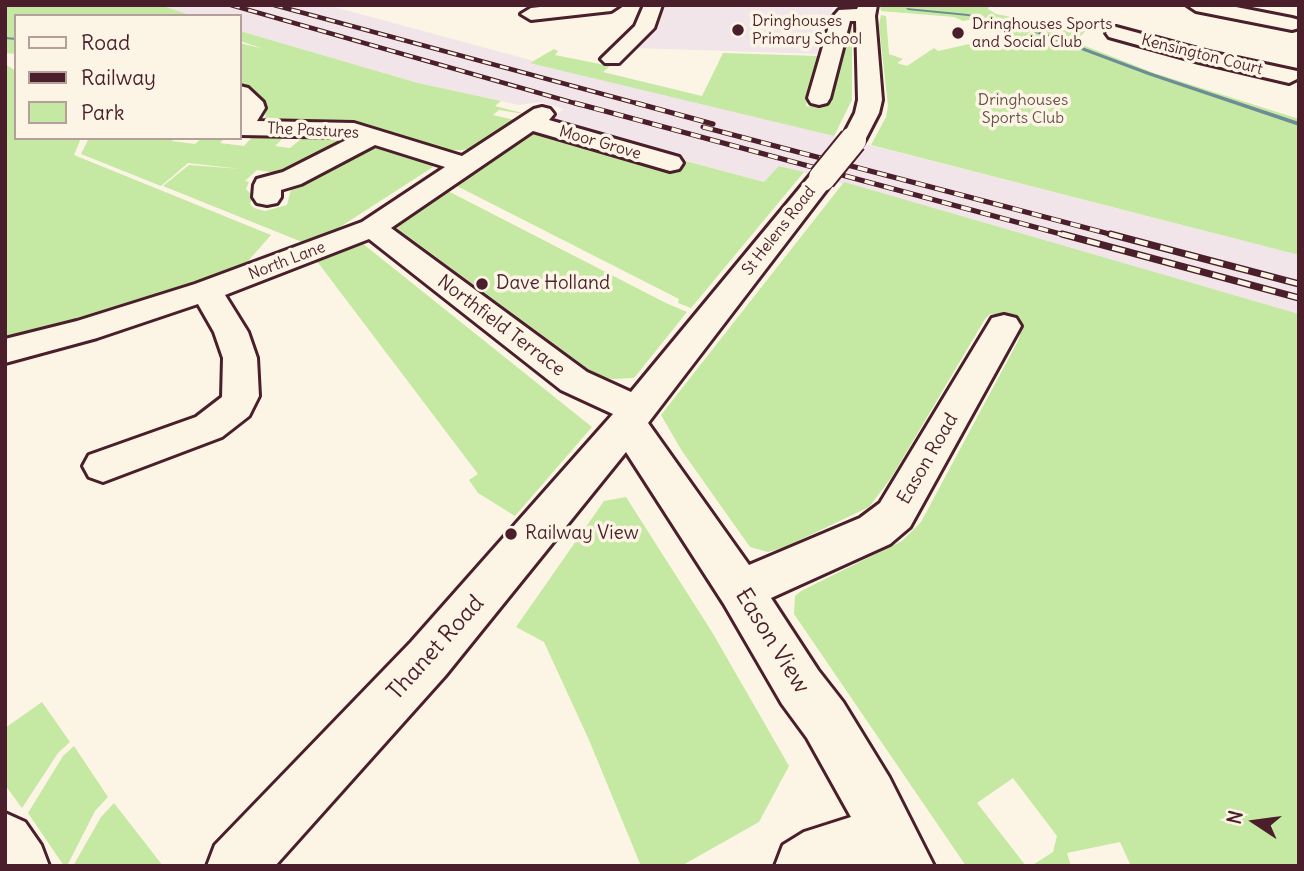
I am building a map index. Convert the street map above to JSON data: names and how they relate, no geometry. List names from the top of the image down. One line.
{"streets":{"street":["Kensington Court","The Pastures","Moor Grove","St Helens Road","North Lane","Northfield Terrace","Eason Road","Eason View","Thanet Road"]},"crossings":[["The Pastures","North Lane"],["Moor Grove","North Lane"],["St Helens Road","Northfield Terrace"],["St Helens Road","Eason View"],["St Helens Road","Thanet Road"],["North Lane","Northfield Terrace"],["Northfield Terrace","Eason View"],["Northfield Terrace","Thanet Road"],["Eason Road","Eason View"],["Eason View","Thanet Road"]],"parks":["Dringhouses Sports Club"],"places":["Dringhouses Primary School","Dringhouses Sports and Social Club","Dave Holland","Railway View"],"legend":["Road","Railway","Park"],"north":"left"}
